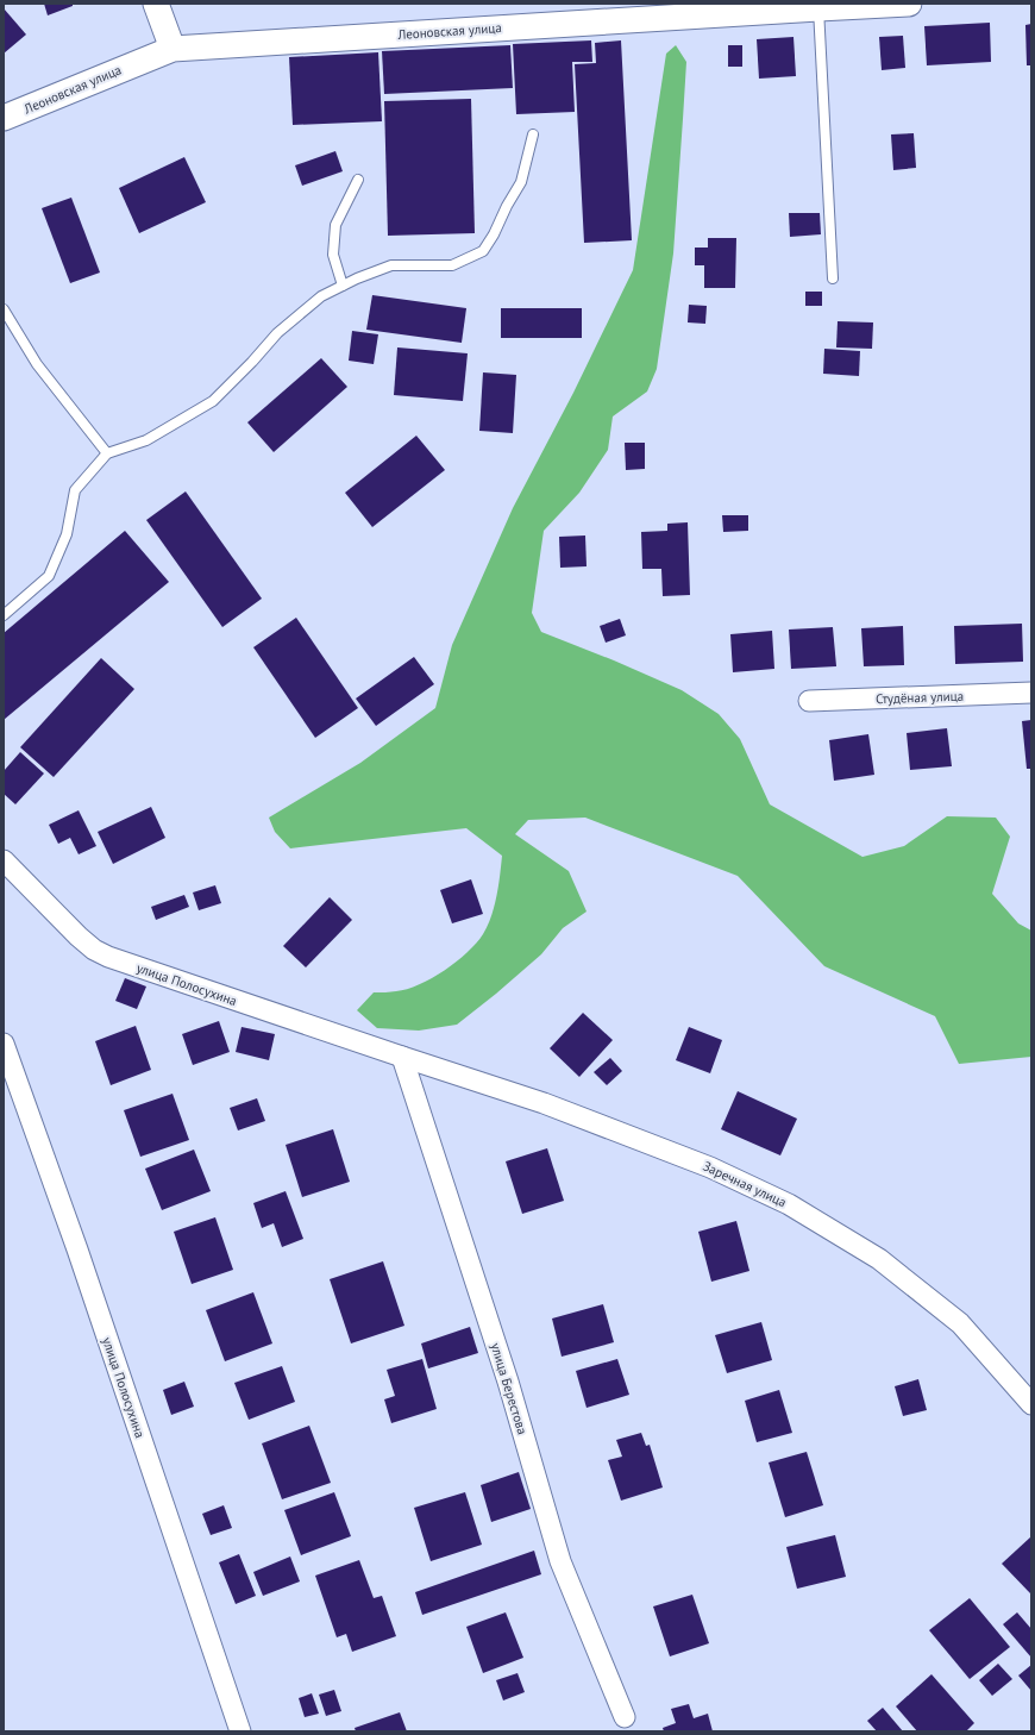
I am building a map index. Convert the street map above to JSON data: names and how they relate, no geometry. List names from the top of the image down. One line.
{"streets":{"street":["Леоновская улица","Студёная улица","улица Полосухина","Заречная улица","улица Берестова"]},"crossings":[["улица Полосухина","Заречная улица"],["улица Полосухина","улица Берестова"],["Заречная улица","улица Берестова"]]}
